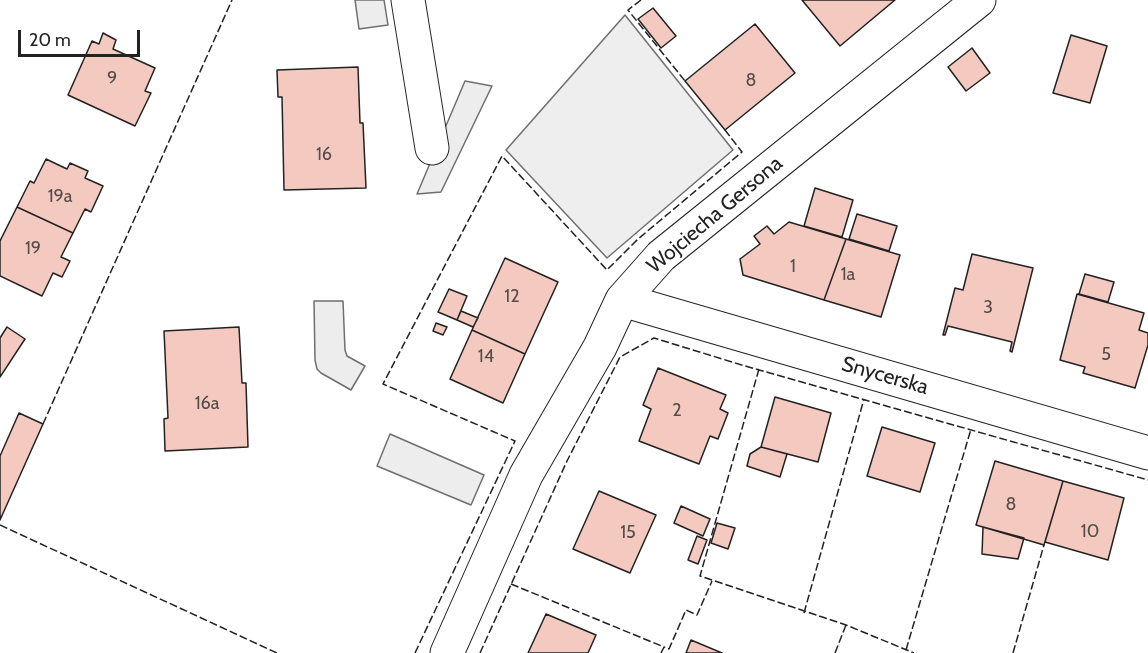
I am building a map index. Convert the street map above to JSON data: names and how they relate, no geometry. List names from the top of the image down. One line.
{"streets":{"street":["Wojciecha Gersona","Snycerska"]},"crossings":[["Wojciecha Gersona","Snycerska"]],"house_numbers":["9","8","16","19a","19","1","1a","12","3","5","14","16a","2","8","10","15"],"scale_bar":"20 m"}
